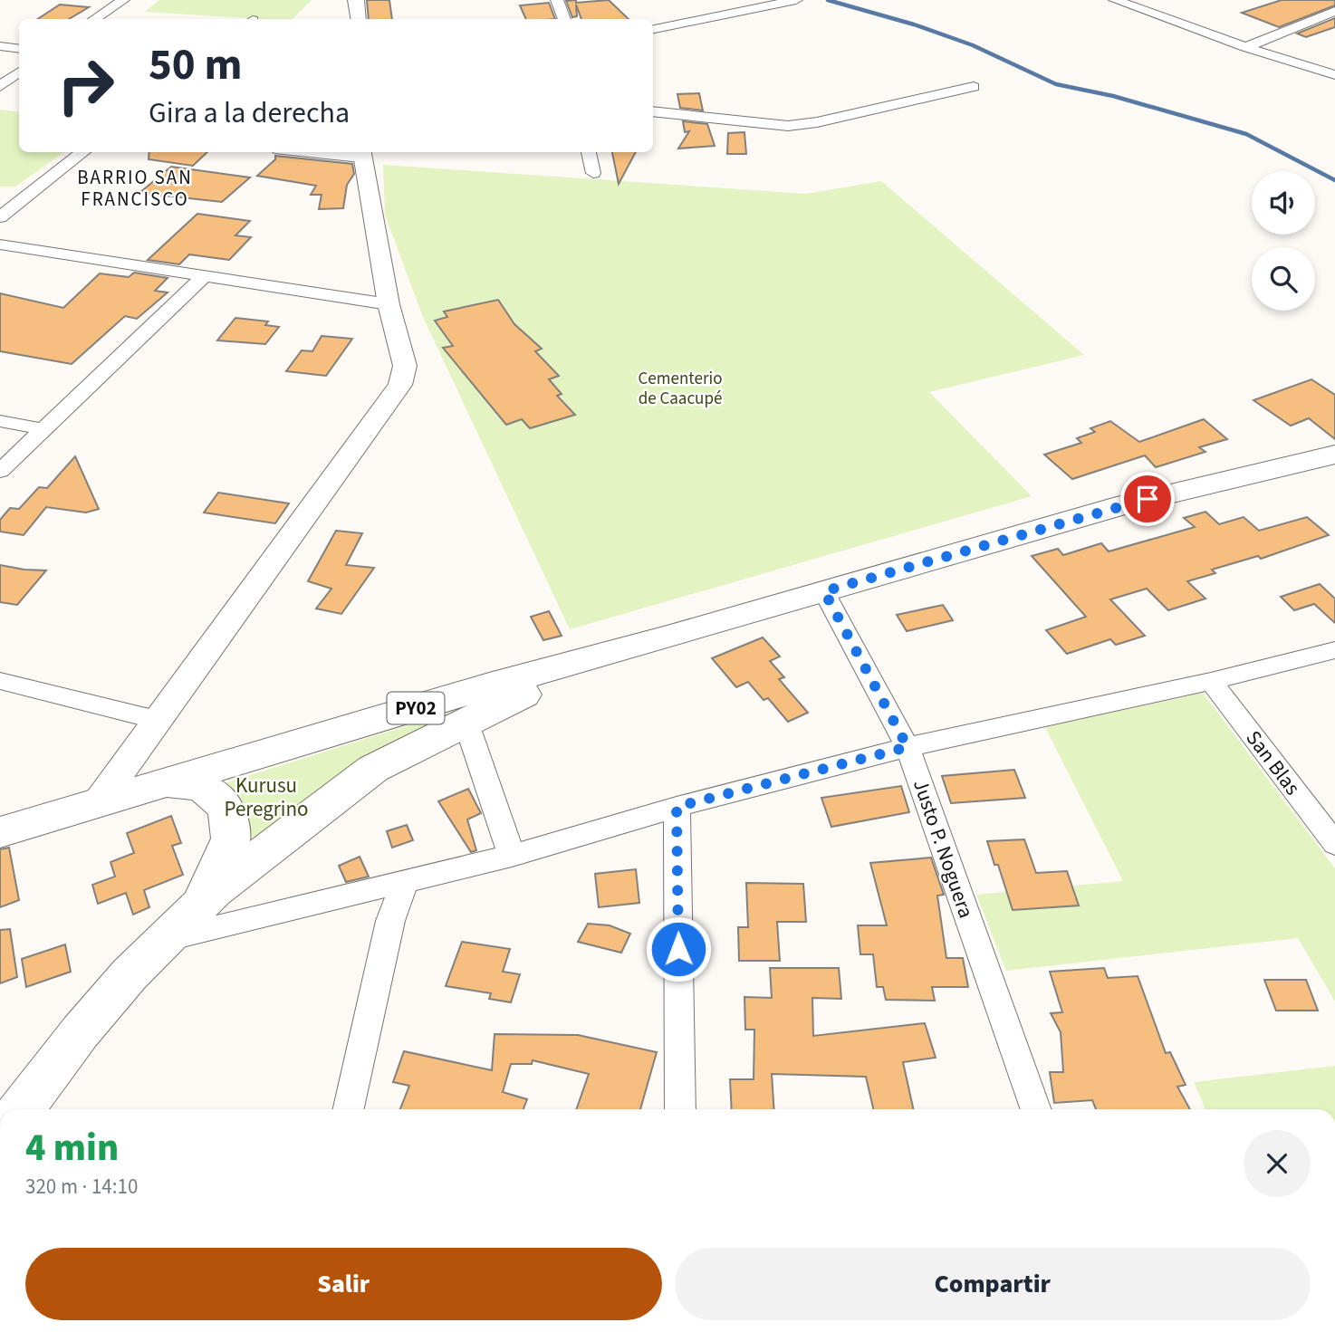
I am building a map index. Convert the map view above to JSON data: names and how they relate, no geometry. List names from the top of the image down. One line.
{"streets":{"main road":["PY02"],"street":["San Blas","Justo P. Noguera"]},"crossings":[["PY02","Justo P. Noguera"]],"districts":["BARRIO SAN FRANCISCO"],"parks":["Cementerio de Caacupé","Kurusu Peregrino"],"page":{"turn":["50 m","Gira a la derecha"],"heading":["4 min","320 m · 14:10"],"buttons":["Salir","Compartir"]}}
